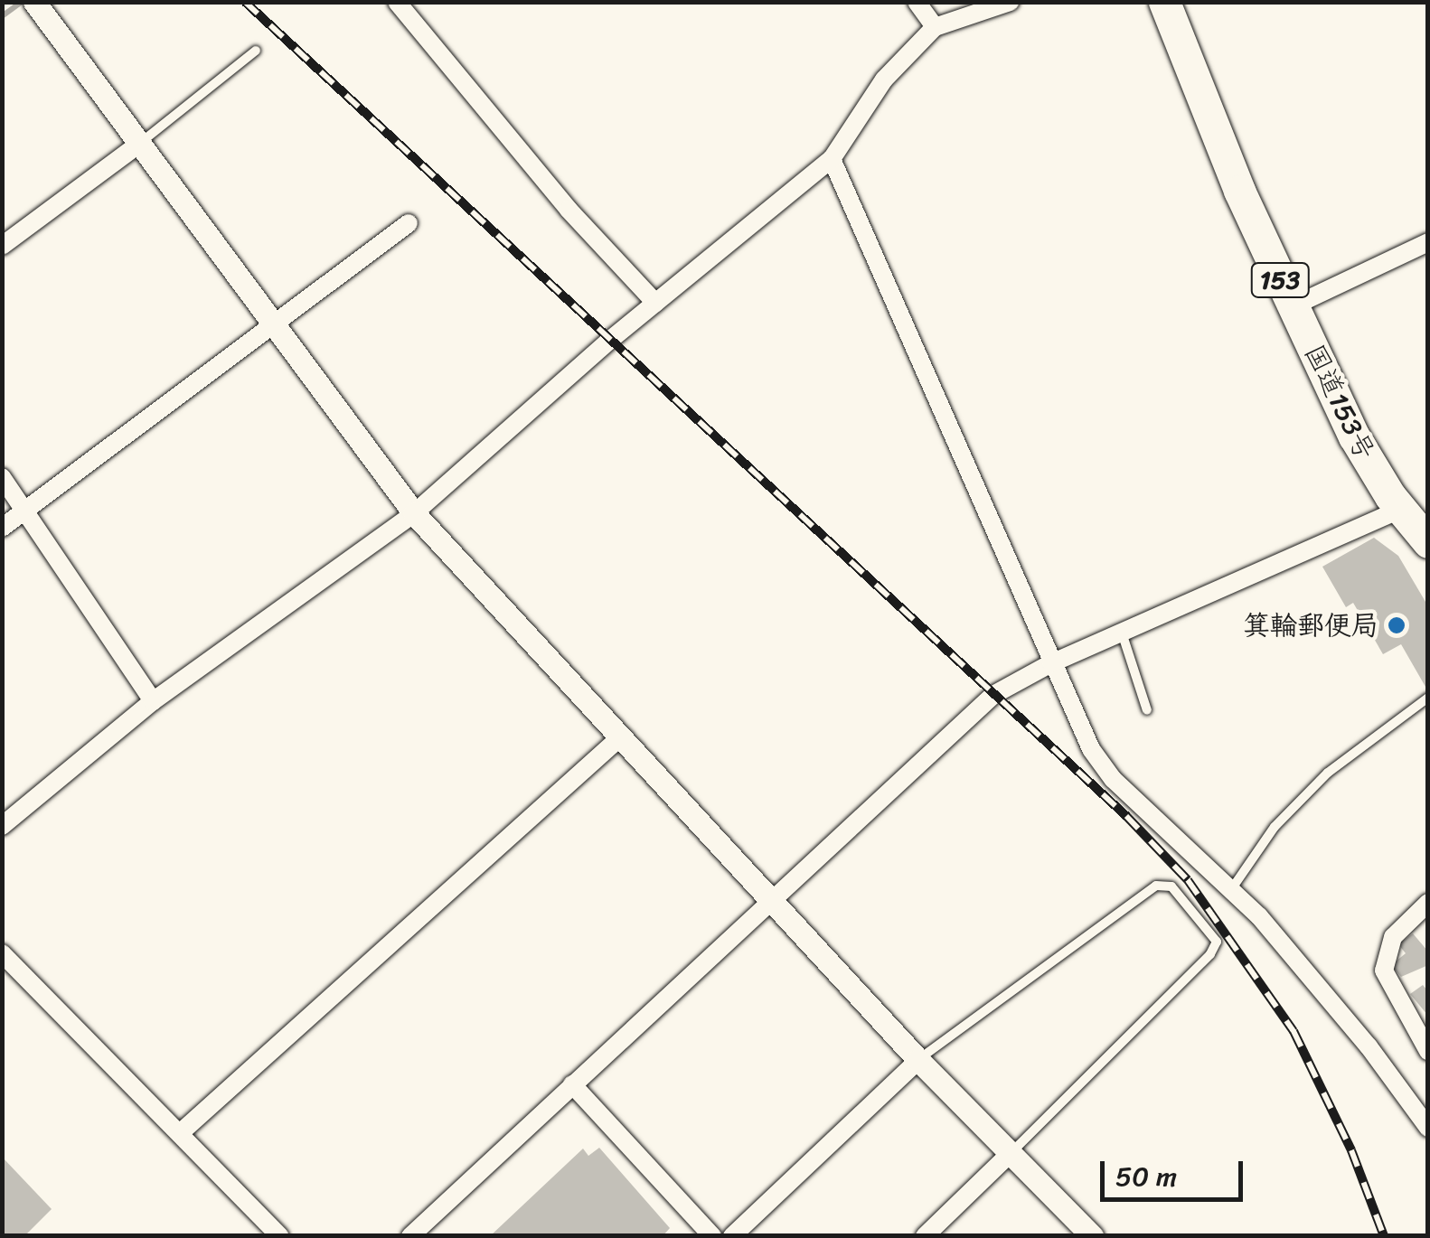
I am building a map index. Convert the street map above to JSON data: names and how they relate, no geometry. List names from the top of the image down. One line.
{"streets":{"highway":["153","国道153号"]},"places":["箕輪郵便局"],"scale_bar":"50 m"}
